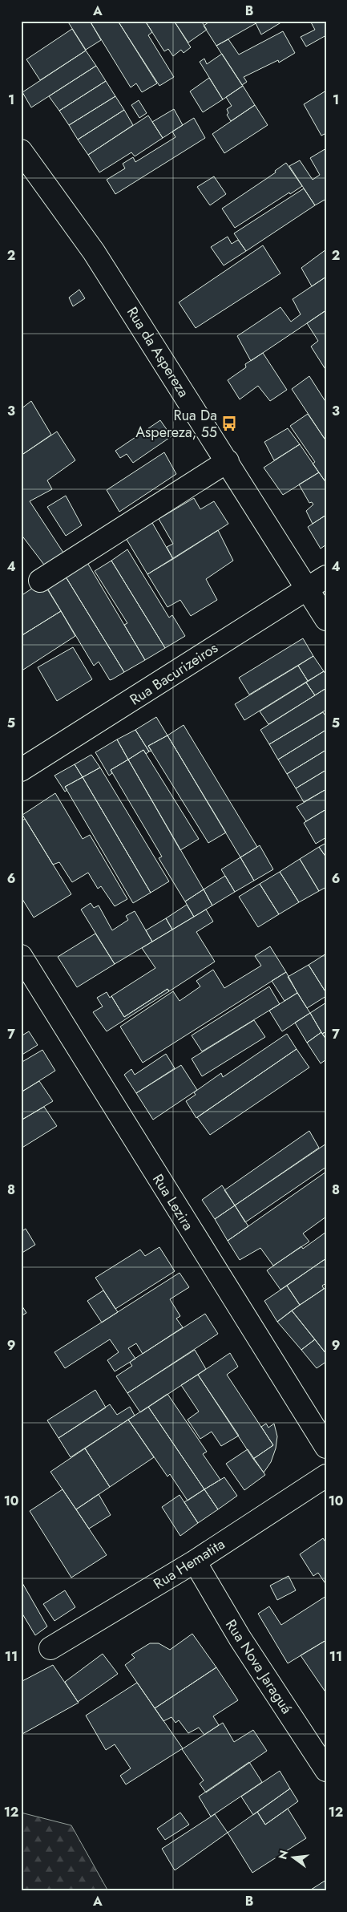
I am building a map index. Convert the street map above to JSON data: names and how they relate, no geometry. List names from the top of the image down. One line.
{"streets":{"street":["Rua da Aspereza","Rua Bacurizeiros","Rua Lezira","Rua Hematita","Rua Nova Jaraguá"]},"crossings":[["Rua da Aspereza","Rua Bacurizeiros"],["Rua Hematita","Rua Nova Jaraguá"]],"places":{"bus stop":["Rua Da Aspereza, 55"]},"north":"left","grid":{"columns":["A","B"],"rows":["1","2","3","4","5","6","7","8","9","10","11","12"]}}
